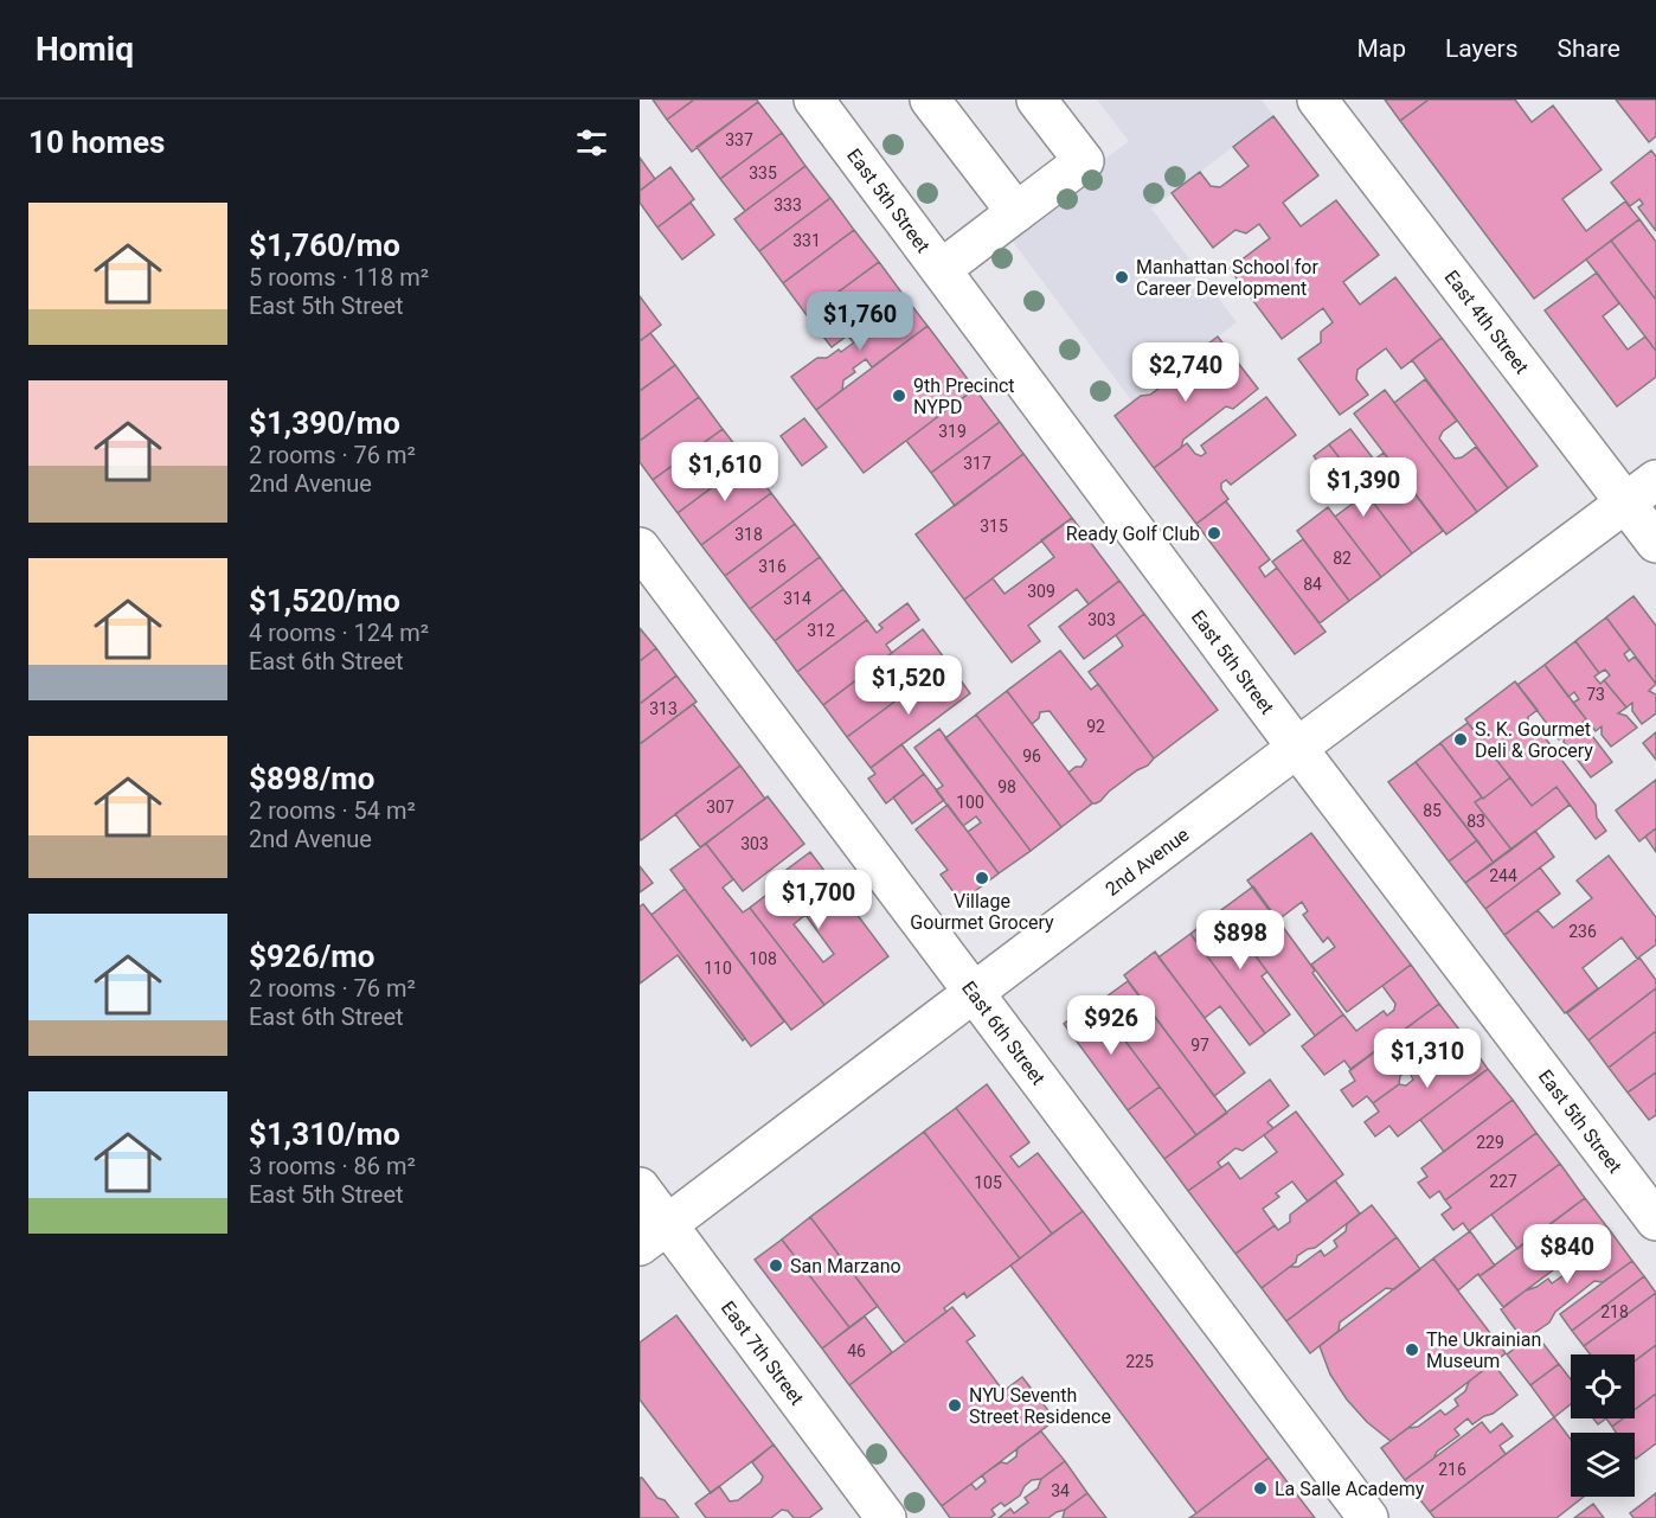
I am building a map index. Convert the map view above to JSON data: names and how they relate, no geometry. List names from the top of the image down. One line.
{"streets":{"street":["East 5th Street","East 4th Street","2nd Avenue","East 6th Street","East 7th Street"]},"crossings":[["East 5th Street","2nd Avenue"],["East 4th Street","2nd Avenue"],["2nd Avenue","East 6th Street"],["2nd Avenue","East 7th Street"]],"places":["Manhattan School for Career Development","9th Precinct NYPD","Ready Golf Club","S. K. Gourmet Deli & Grocery","Village Gourmet Grocery","San Marzano","The Ukrainian Museum","NYU Seventh Street Residence","La Salle Academy"],"house_numbers":["337","335","333","331","319","317","315","318","82","316","84","309","314","303","312","73","313","92","96","98","100","307","85","83","303","244","236","108","110","97","229","227","105","218","46","225","216","34"],"page":{"header":"Homiq","nav":["Map","Layers","Share"],"heading":"10 homes","list":[{"name":"$1,760/mo","note":"5 rooms · 118 m² · East 5th Street"},{"name":"$1,390/mo","note":"2 rooms · 76 m² · 2nd Avenue"},{"name":"$1,520/mo","note":"4 rooms · 124 m² · East 6th Street"},{"name":"$898/mo","note":"2 rooms · 54 m² · 2nd Avenue"},{"name":"$926/mo","note":"2 rooms · 76 m² · East 6th Street"},{"name":"$1,310/mo","note":"3 rooms · 86 m² · East 5th Street"}],"price":["$1,760","$2,740","$1,610","$1,390","$1,520","$1,700","$898","$926","$1,310","$840"]}}
